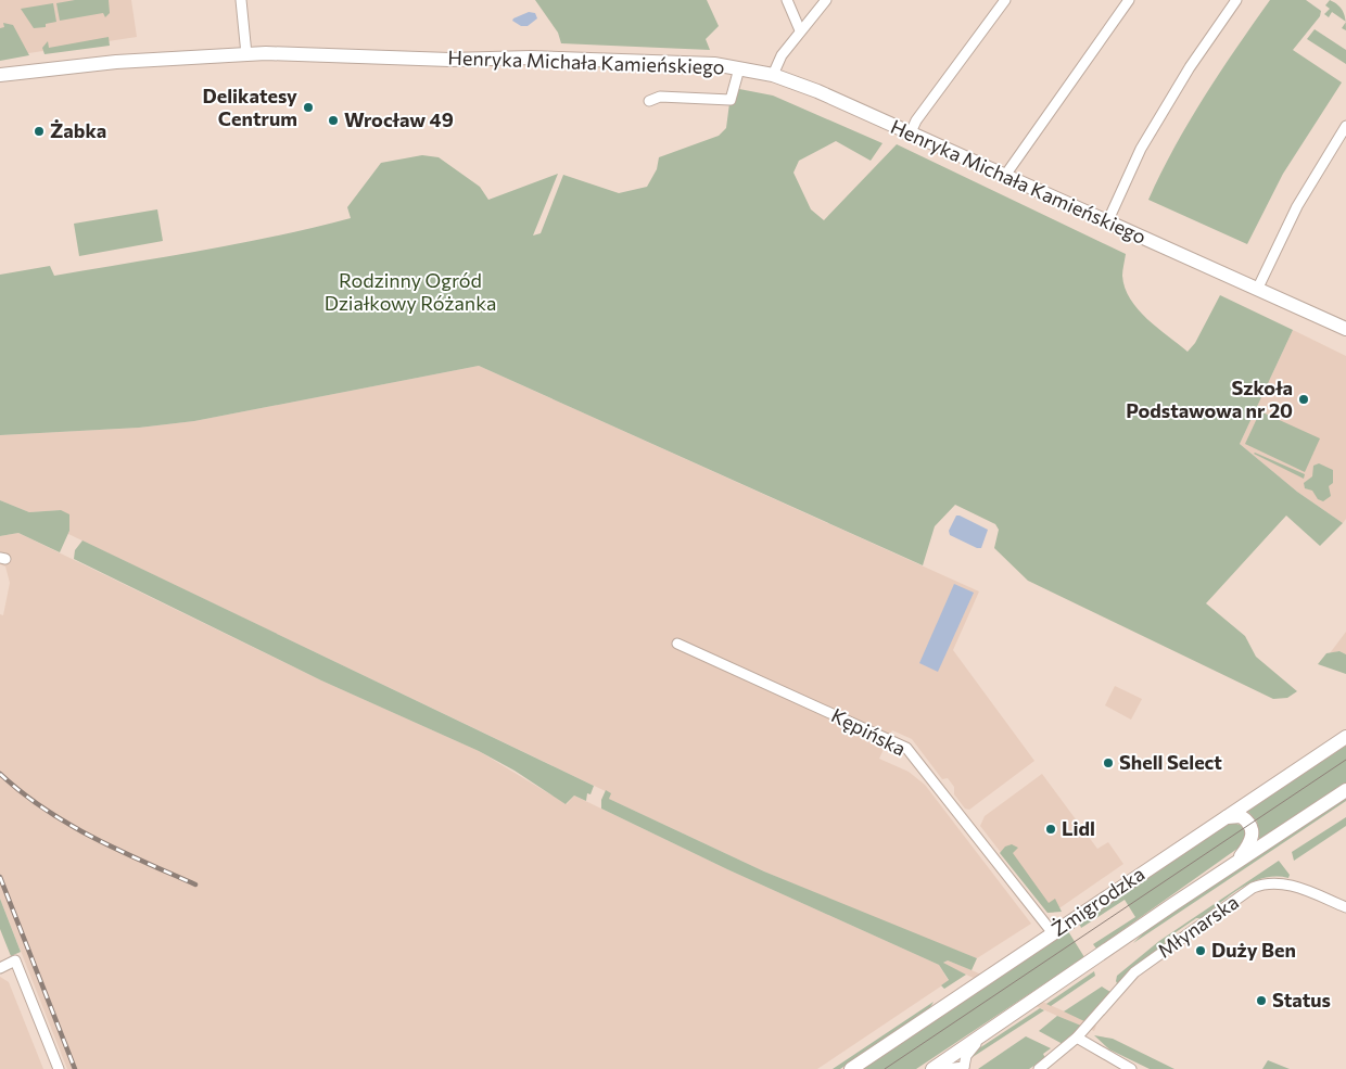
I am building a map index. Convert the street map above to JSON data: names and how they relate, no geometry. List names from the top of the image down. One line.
{"streets":{"street":["Henryka Michała Kamieńskiego","Kępińska","Żmigrodzka","Młynarska"]},"crossings":[["Kępińska","Żmigrodzka"]],"parks":["Rodzinny Ogród Działkowy Różanka"],"places":["Delikatesy Centrum","Wrocław 49","Żabka","Szkoła Podstawowa nr 20","Shell Select","Lidl","Duży Ben","Status"]}
